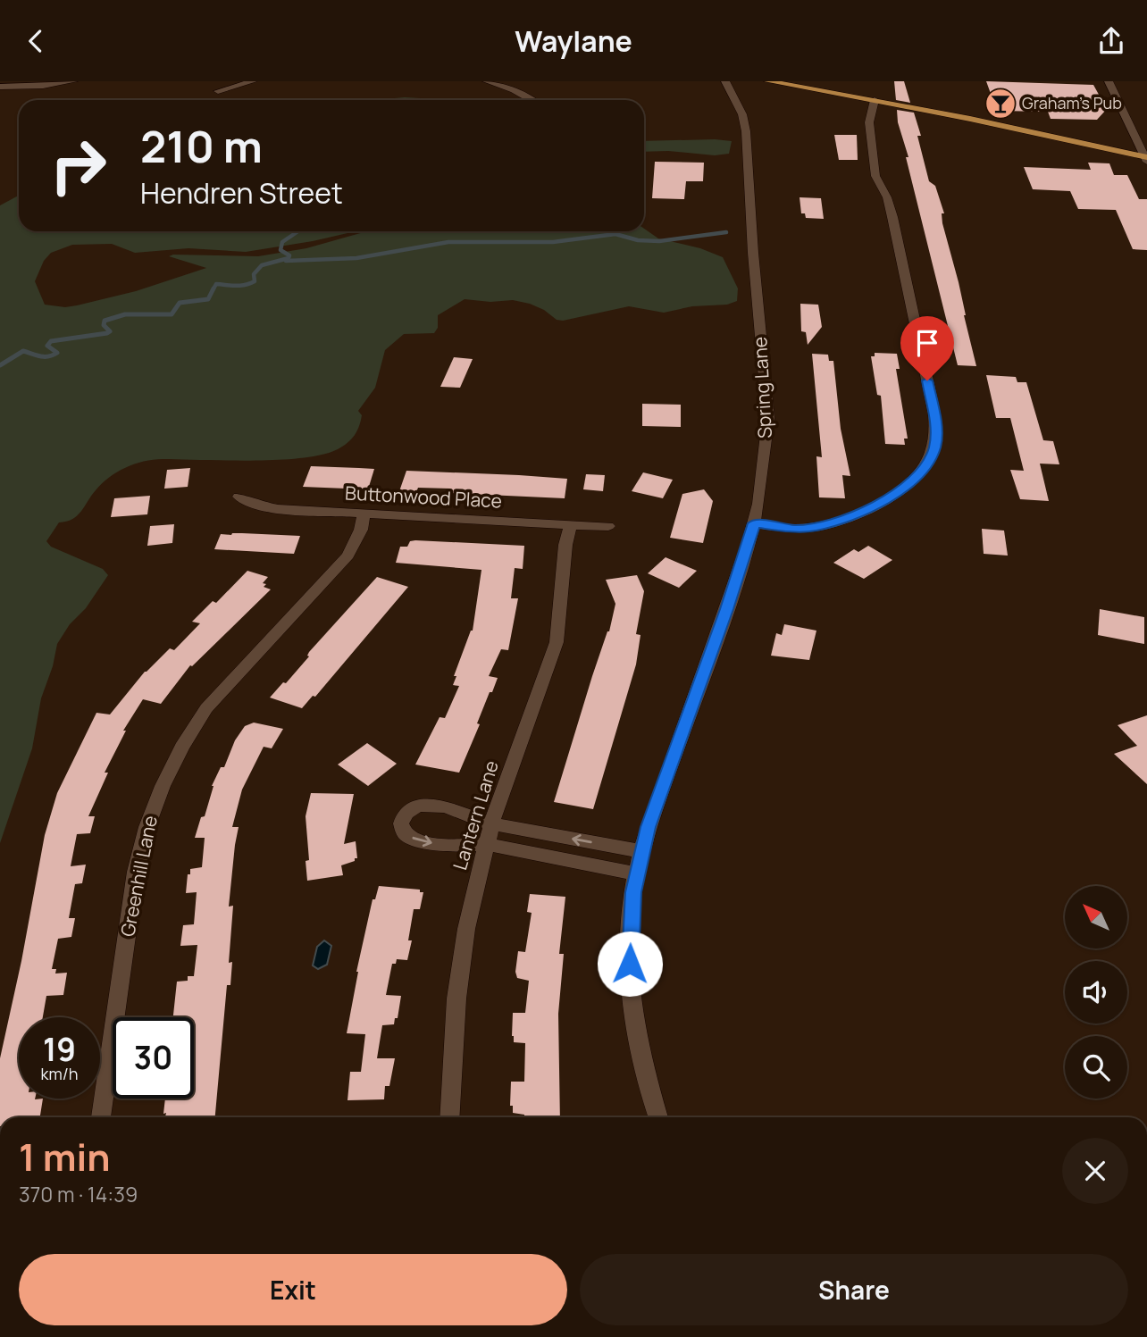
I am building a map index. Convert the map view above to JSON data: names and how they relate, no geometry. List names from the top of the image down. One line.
{"streets":{"street":["Spring Lane","Buttonwood Place","Lantern Lane","Greenhill Lane"]},"crossings":[["Buttonwood Place","Lantern Lane"],["Buttonwood Place","Greenhill Lane"]],"places":{"bar":["Graham's Pub"]},"north":"top left","page":{"header":"Waylane","turn":["210 m","Hendren Street"],"speed":"19 km/h","limit":"30","heading":["1 min","370 m · 14:39"],"buttons":["Exit","Share"]}}
